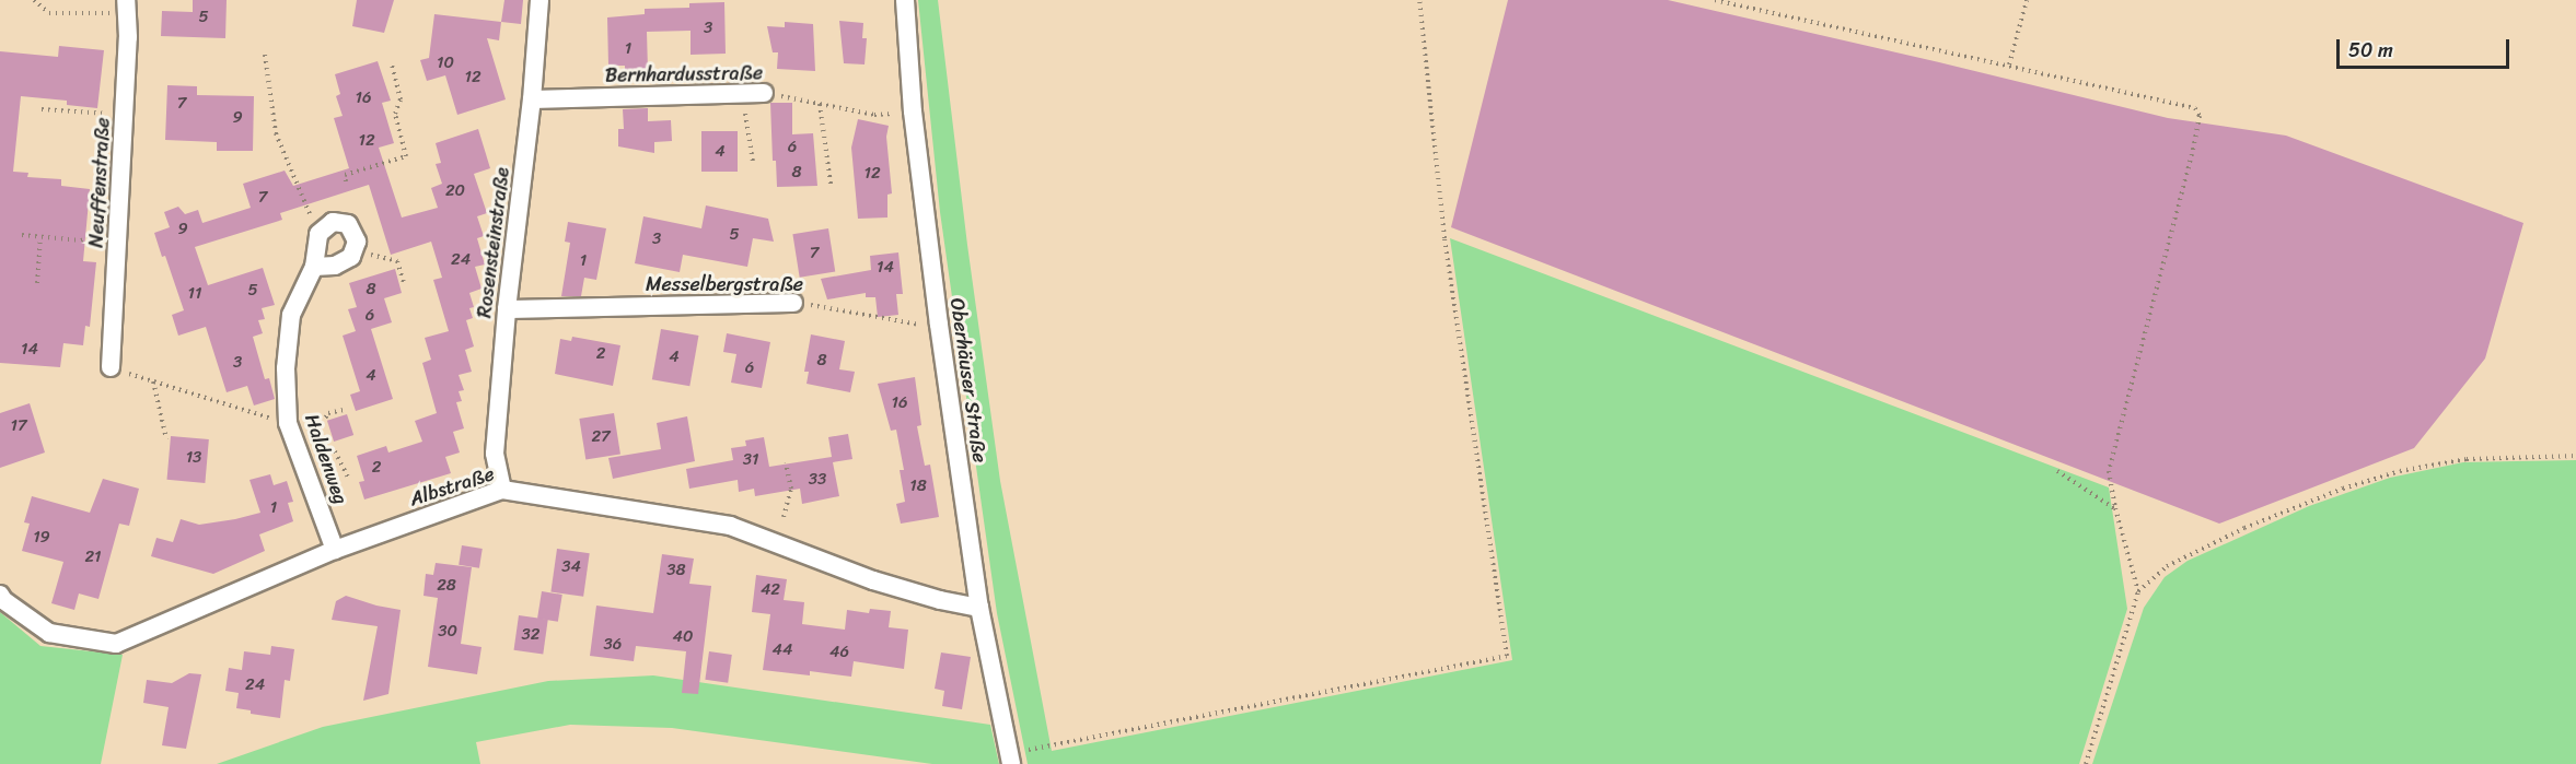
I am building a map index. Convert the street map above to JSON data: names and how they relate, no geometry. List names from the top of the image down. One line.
{"streets":{"street":["Bernhardusstraße","Neuffenstraße","Rosensteinstraße","Messelbergstraße","Oberhäuser Straße","Haldenweg","Albstraße"]},"crossings":[["Bernhardusstraße","Rosensteinstraße"],["Bernhardusstraße","Oberhäuser Straße"],["Rosensteinstraße","Messelbergstraße"],["Rosensteinstraße","Albstraße"],["Messelbergstraße","Oberhäuser Straße"],["Oberhäuser Straße","Albstraße"],["Haldenweg","Albstraße"]],"house_numbers":["5","3","1","10","12","16","7","9","12","6","4","8","12","20","7","9","5","3","7","24","1","14","8","5","11","6","14","2","4","8","3","6","4","16","17","27","13","31","2","33","18","1","19","21","34","38","28","42","30","32","40","36","44","46","24"],"scale_bar":"50 m"}
